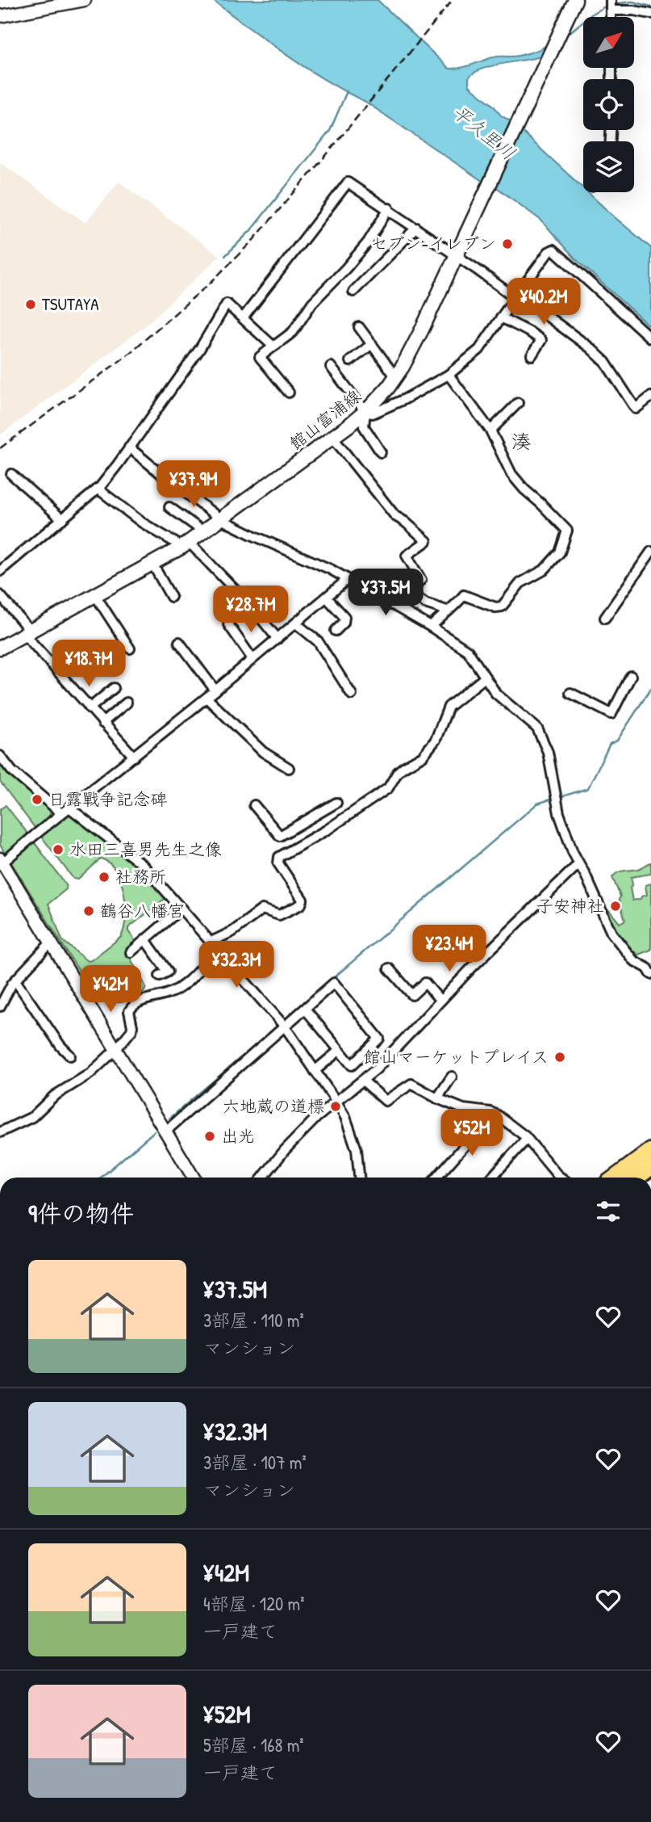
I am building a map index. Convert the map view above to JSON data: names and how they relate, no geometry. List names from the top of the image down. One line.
{"streets":{"main road":["館山富浦線"]},"districts":["湊"],"water":["平久里川"],"places":["セブン-イレブン","TSUTAYA","日露戰争記念碑","水田三喜男先生之像","社務所","子安神社","鶴谷八幡宮","館山マーケットプレイス","六地蔵の道標","出光"],"north":"top right","page":{"price":["¥40.2M","¥37.9M","¥37.5M","¥28.7M","¥18.7M","¥23.4M","¥32.3M","¥42M","¥52M"],"heading":"9件の物件","list":[{"name":"¥37.5M","note":"3部屋 · 110 m² · マンション"},{"name":"¥32.3M","note":"3部屋 · 107 m² · マンション"},{"name":"¥42M","note":"4部屋 · 120 m² · 一戸建て"},{"name":"¥52M","note":"5部屋 · 168 m² · 一戸建て"}]}}
